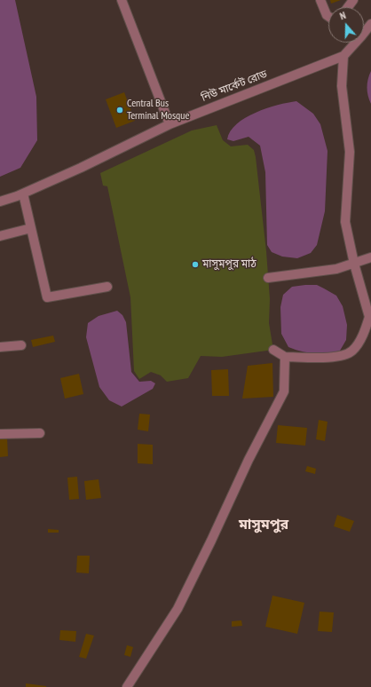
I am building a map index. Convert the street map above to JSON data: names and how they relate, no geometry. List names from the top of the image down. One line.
{"streets":{"street":["নিউ মার্কেট রোড"]},"districts":["মাসুমপুর"],"places":["Central Bus Terminal Mosque","মাসুমপুর মাঠ"],"north":"top"}
